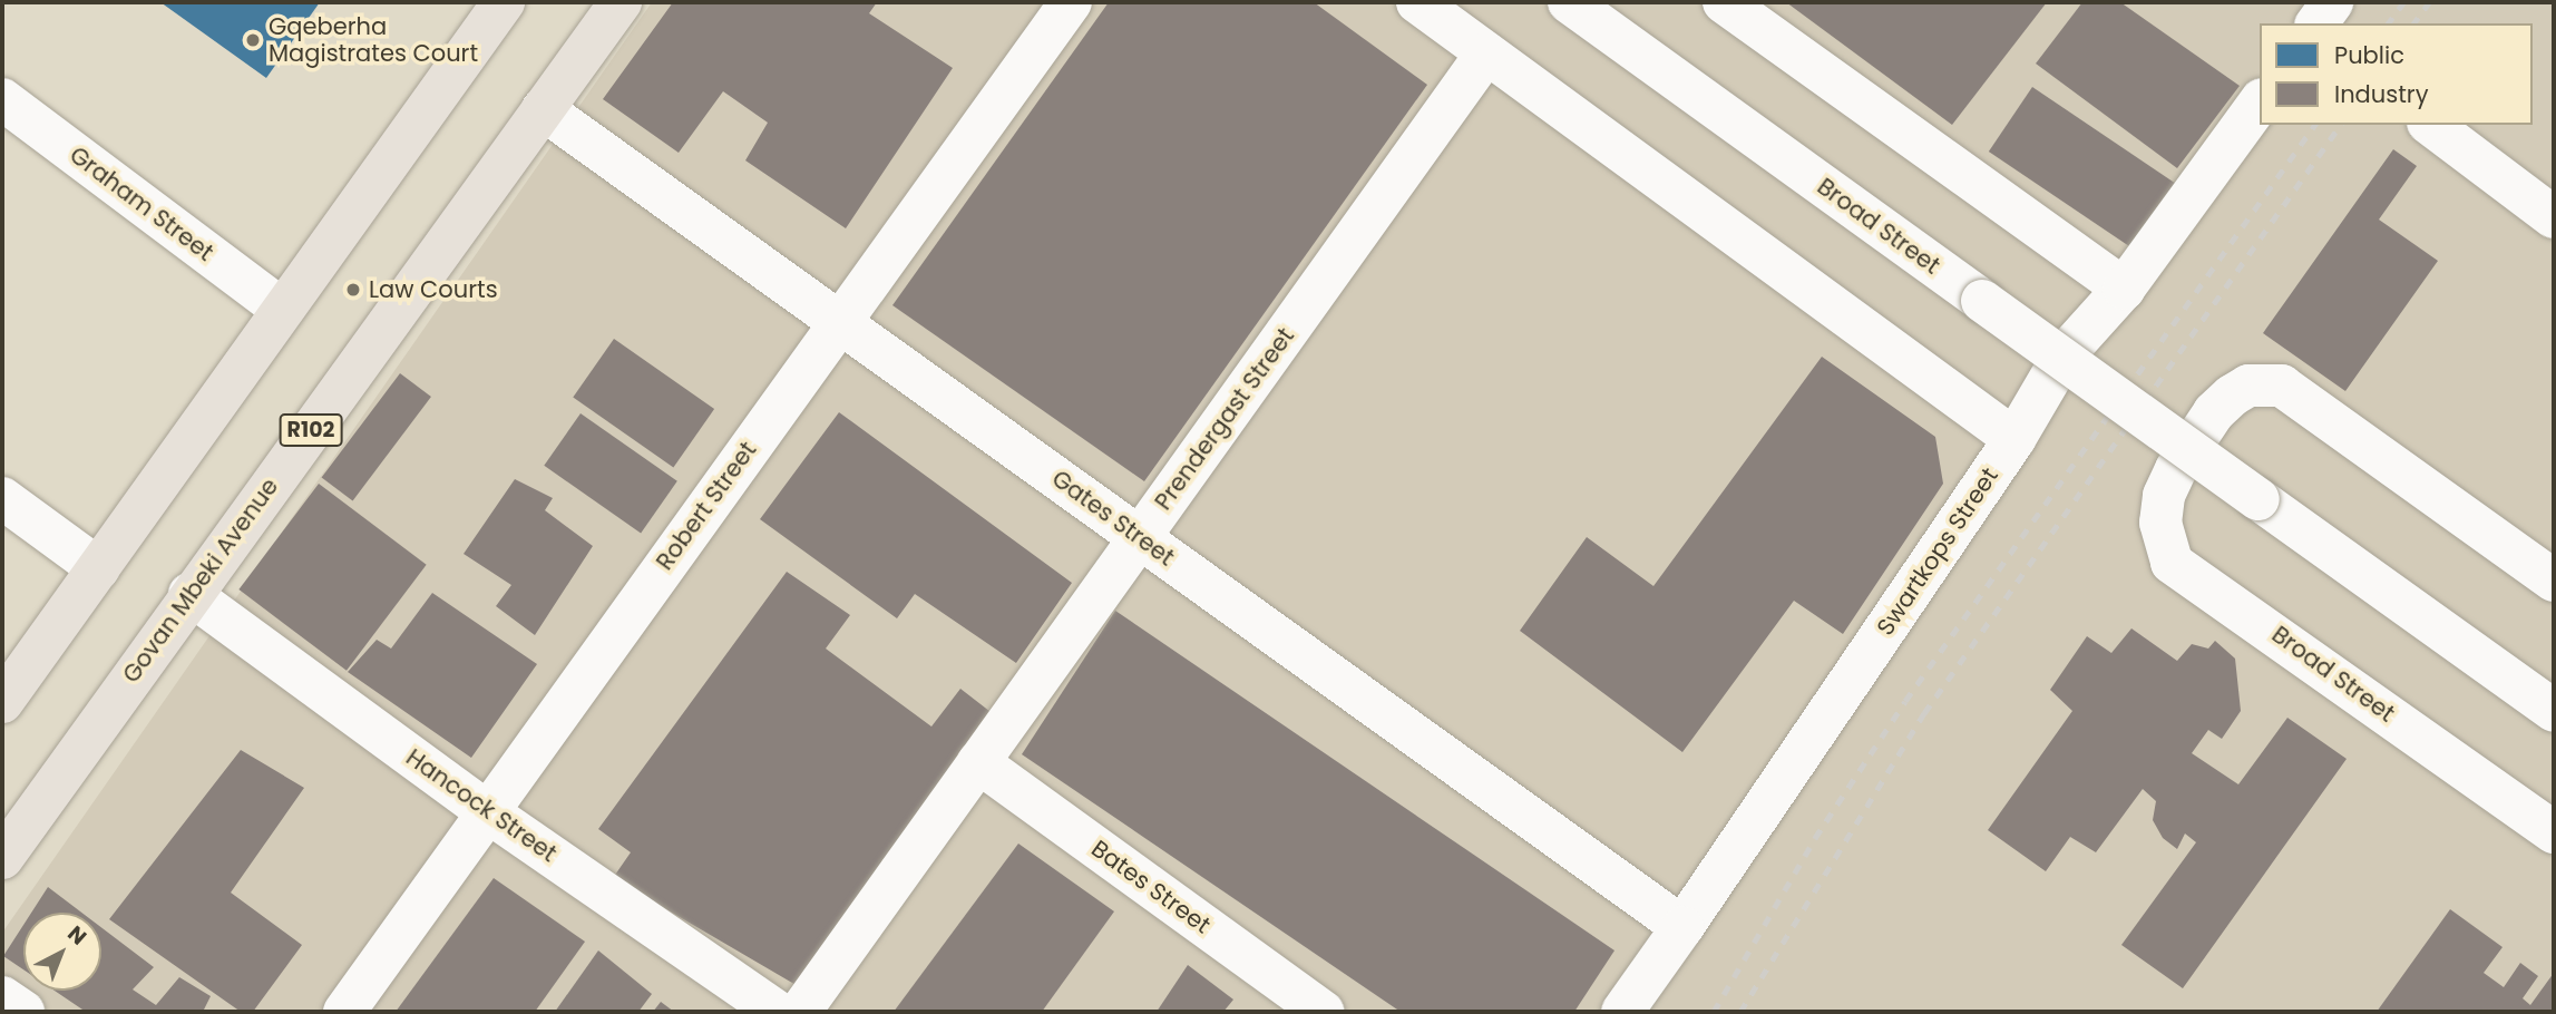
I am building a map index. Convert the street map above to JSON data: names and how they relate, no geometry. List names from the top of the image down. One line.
{"streets":{"main road":["R102","Govan Mbeki Avenue"],"street":["Graham Street","Broad Street","Prendergast Street","Robert Street","Gates Street","Swartkops Street","Hancock Street","Bates Street"]},"crossings":[["Prendergast Street","Gates Street"],["Prendergast Street","Hancock Street"],["Prendergast Street","Bates Street"],["Robert Street","Gates Street"],["Robert Street","Hancock Street"],["Gates Street","Swartkops Street"],["Gates Street","Govan Mbeki Avenue"],["Govan Mbeki Avenue","Hancock Street"]],"places":["Gqeberha Magistrates Court","Law Courts"],"legend":["Public","Industry"],"north":"top right"}
